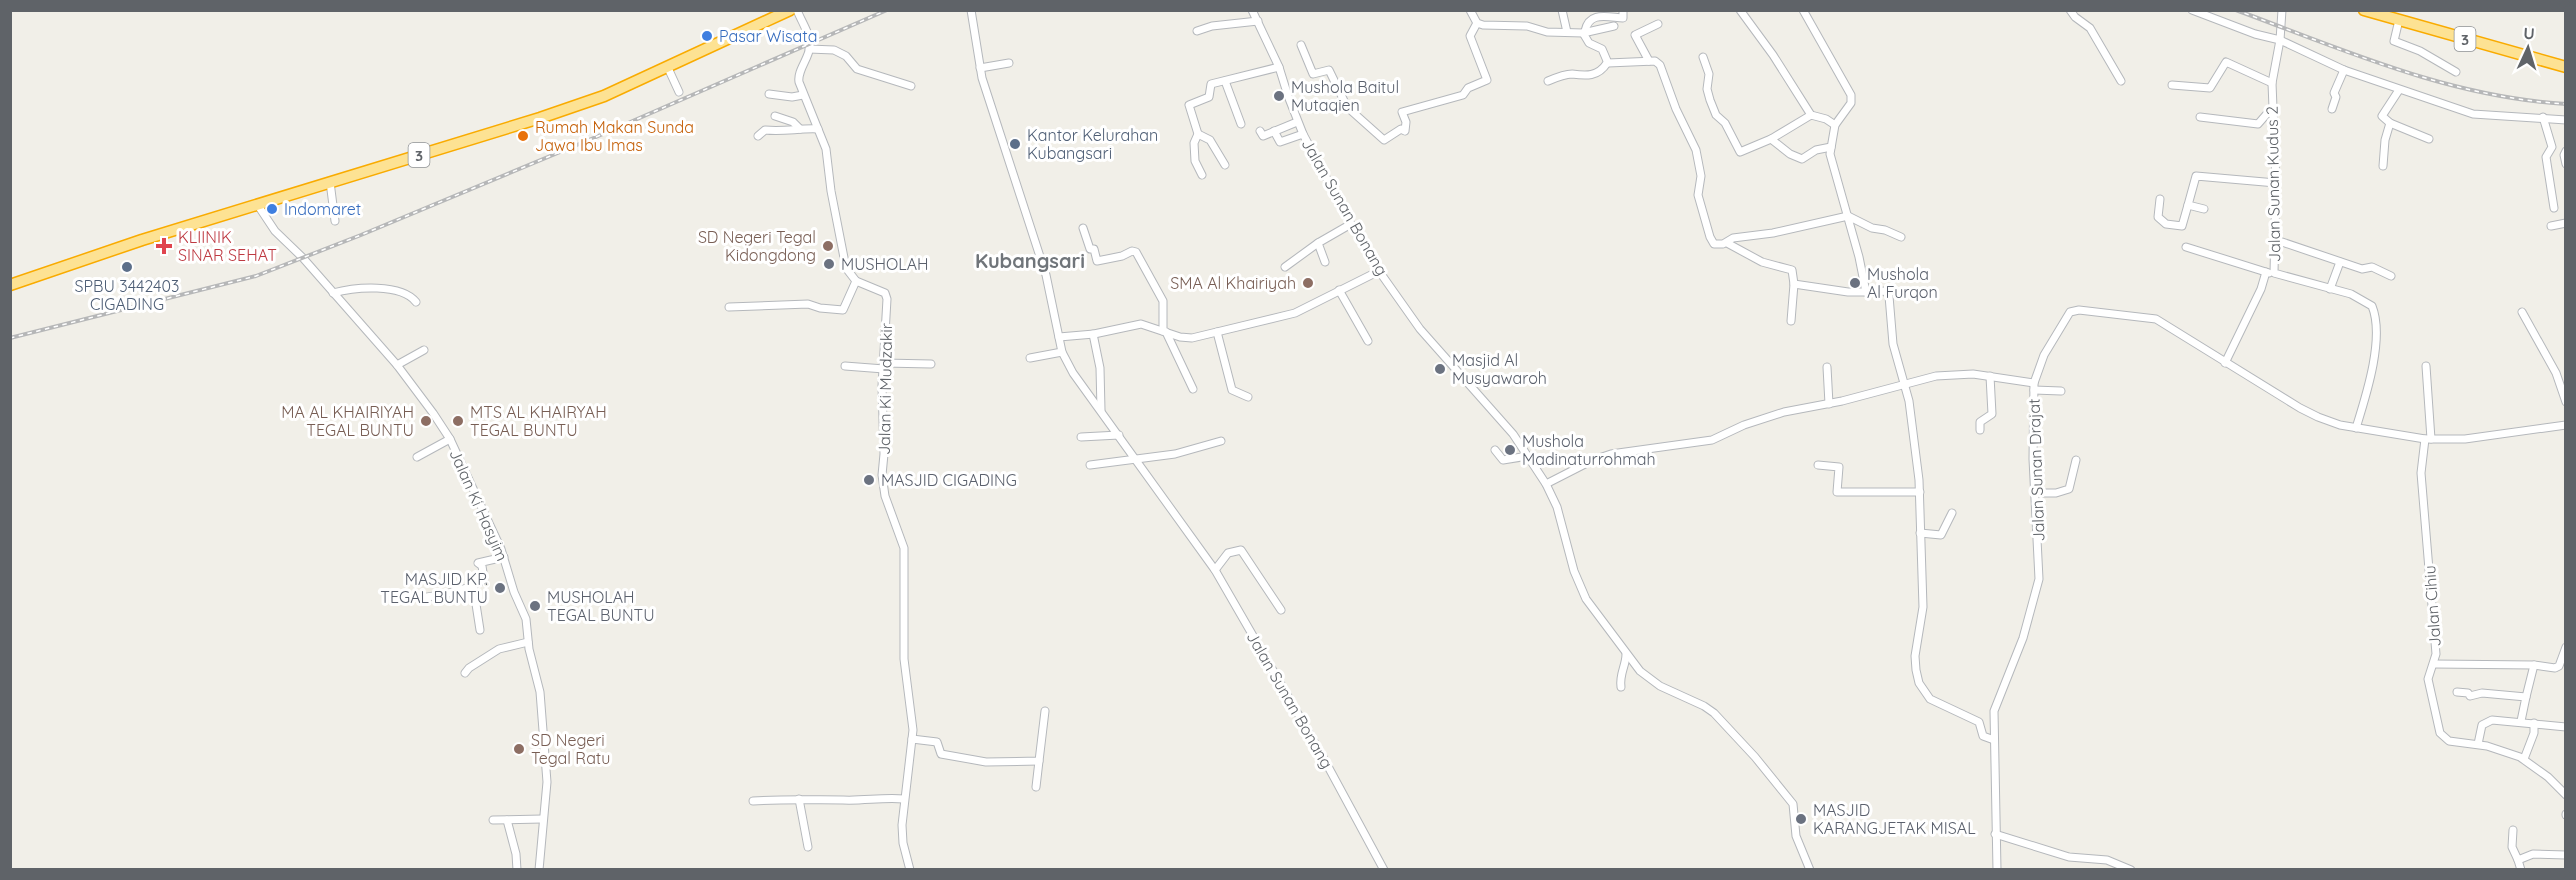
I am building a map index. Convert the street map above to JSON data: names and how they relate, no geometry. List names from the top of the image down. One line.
{"streets":{"highway":["3"],"street":["Jalan Sunan Kudus 2","Jalan Sunan Bonang","Jalan Ki Mudzakir","Jalan Sunan Drajat","Jalan Ki Hasyim","Jalan Cihiu"]},"crossings":[["3","Jalan Ki Hasyim"],["Jalan Sunan Kudus 2","Jalan Sunan Drajat"],["Jalan Sunan Drajat","Jalan Cihiu"]],"districts":["Kubangsari"],"places":{"other":["Pasar Wisata","Mushola Baitul Mutaqien","Rumah Makan Sunda Jawa Ibu Imas","Kantor Kelurahan Kubangsari","Indomaret","SD Negeri Tegal Kidongdong","MUSHOLAH","SPBU 3442403 CIGADING","SMA Al Khairiyah","Mushola Al Furqon","Masjid Al Musyawaroh","MA AL KHAIRIYAH TEGAL BUNTU","MTS AL KHAIRYAH TEGAL BUNTU","Mushola Madinaturrohmah","MASJID CIGADING","MASJID KP. TEGAL BUNTU","MUSHOLAH TEGAL BUNTU","SD Negeri Tegal Ratu","MASJID KARANGJETAK MISAL"],"health":["KLIINIK SINAR SEHAT"]},"north":"top"}
